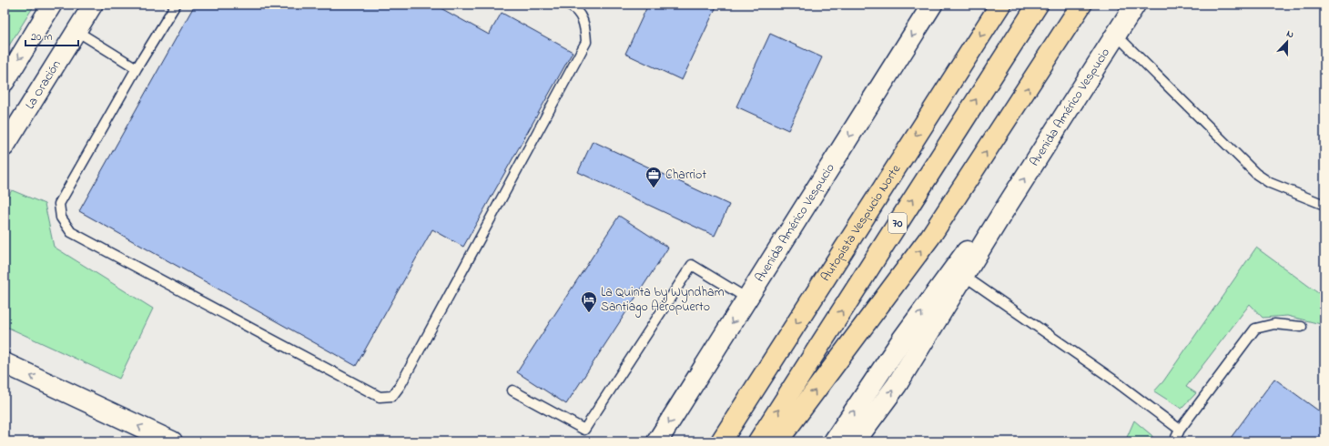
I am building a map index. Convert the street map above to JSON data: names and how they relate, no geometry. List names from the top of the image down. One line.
{"streets":{"highway":["Autopista Vespucio Norte","70"],"street":["La Oración","Avenida Américo Vespucio"]},"places":{"office":["Charriot"],"hotel":["La Quinta by Wyndham Santiago Aeropuerto"]},"scale_bar":"20 m","north":"top"}
